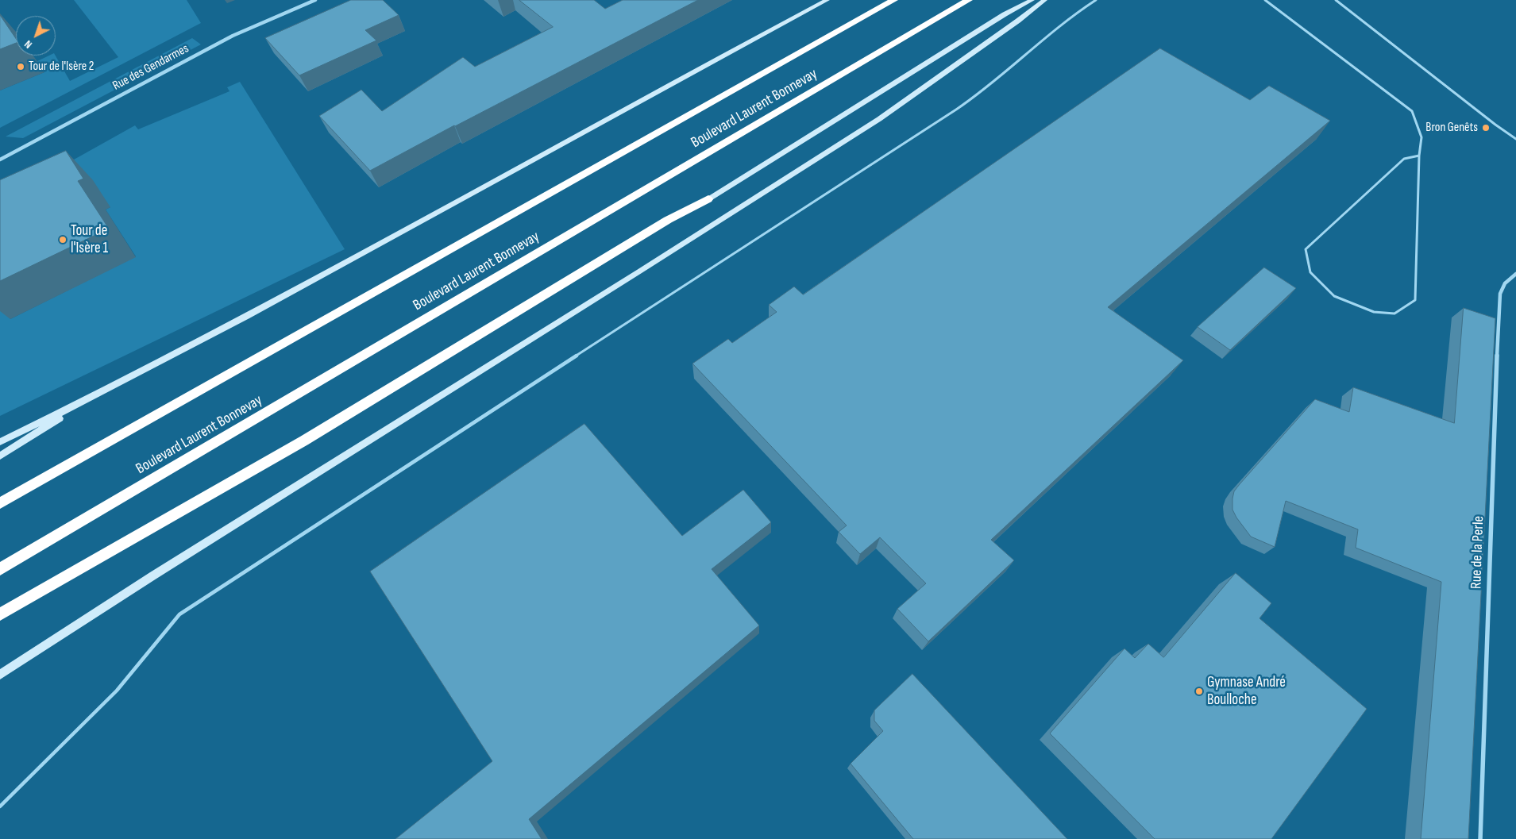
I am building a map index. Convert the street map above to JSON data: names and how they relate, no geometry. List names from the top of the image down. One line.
{"streets":{"highway":["Boulevard Laurent Bonnevay"],"street":["Rue des Gendarmes","Rue de la Perle"]},"places":["Tour de l'Isère 2","Bron Genêts","Tour de l'Isère 1","Gymnase André Boulloche"],"north":"bottom left"}
